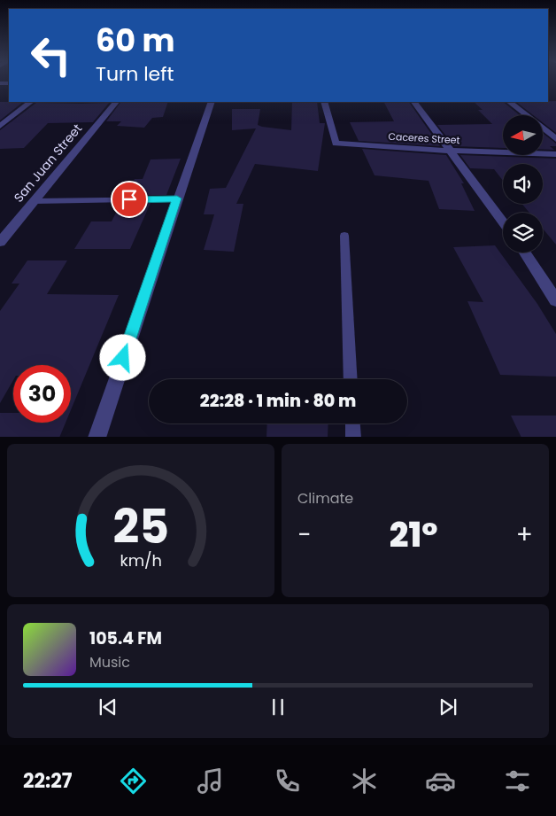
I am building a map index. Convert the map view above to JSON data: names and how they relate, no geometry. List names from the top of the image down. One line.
{"streets":{"street":["Caceres Street","San Juan Street"]},"north":"left","page":{"turn":["60 m","Turn left"],"limit":"30","trip":"22:28 · 1 min · 80 m","tile":"Climate","heat":["−","21°","+"],"song":["105.4 FM","Music"],"tabs":"22:27","gauge":["25","km/h"]}}
